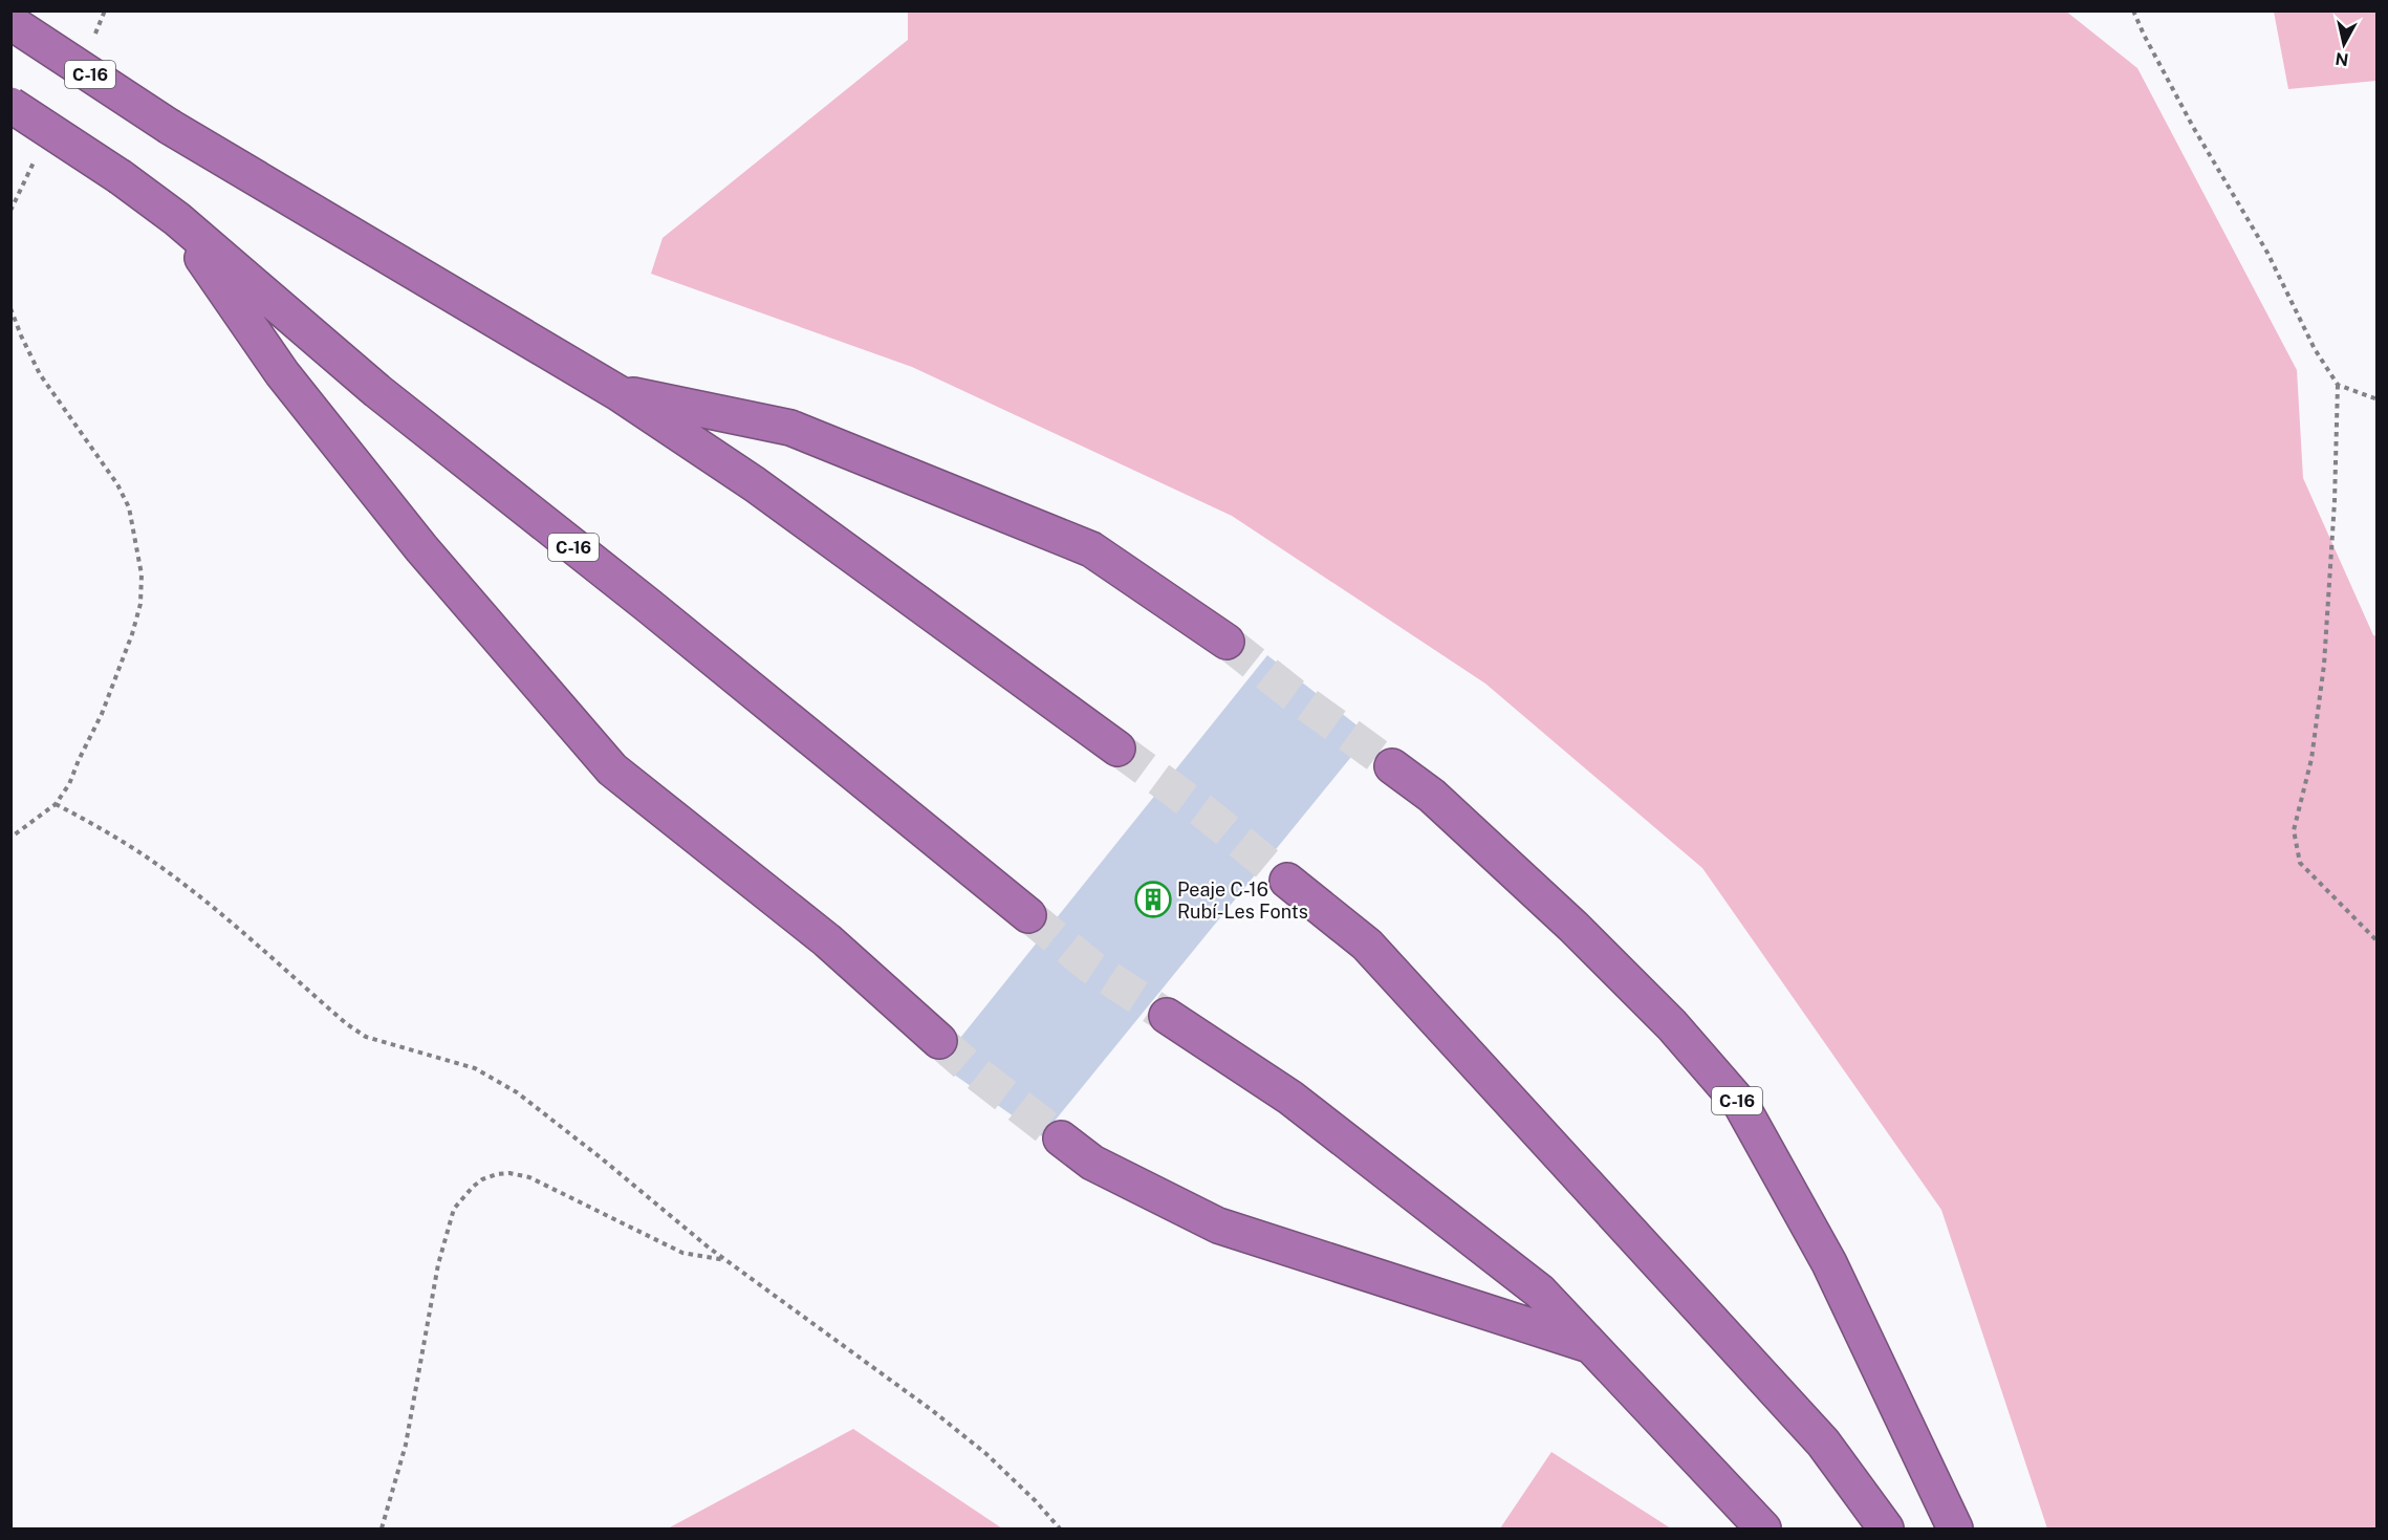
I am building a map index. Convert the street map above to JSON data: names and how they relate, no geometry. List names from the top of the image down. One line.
{"streets":{"highway":["C-16"]},"places":{"building":["Peaje C-16 Rubí-Les Fonts"]},"north":"bottom"}
